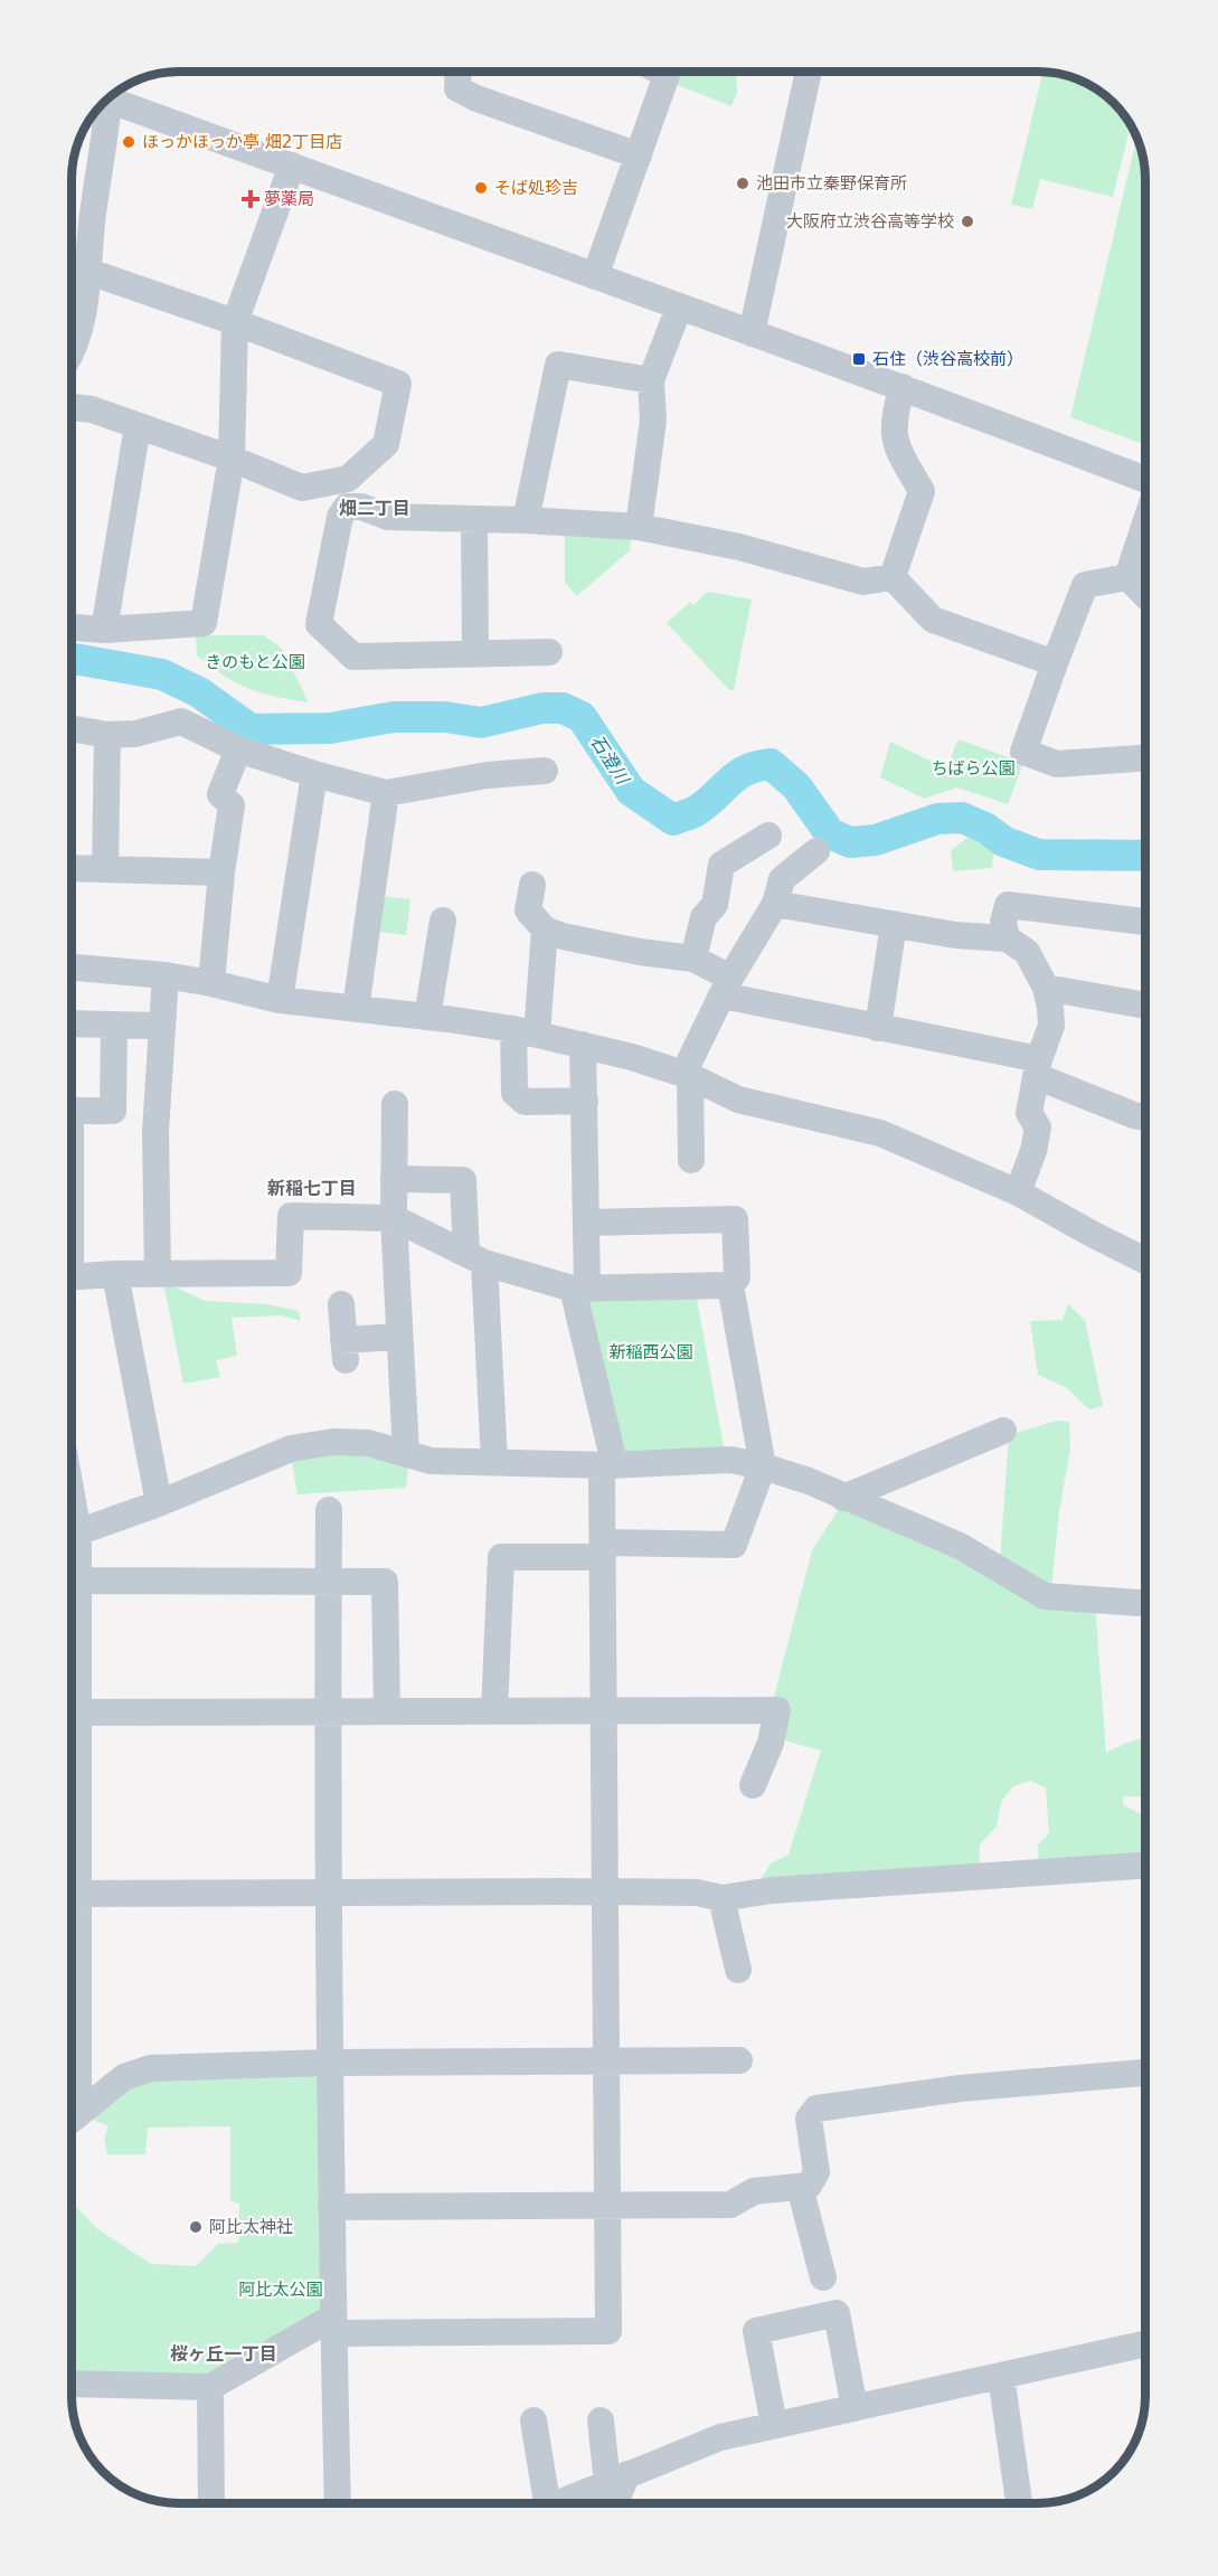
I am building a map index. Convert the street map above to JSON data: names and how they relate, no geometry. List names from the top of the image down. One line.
{"districts":["畑二丁目","新稲七丁目","桜ヶ丘一丁目"],"water":["石澄川"],"parks":["きのもと公園","ちばら公園","新稲西公園","阿比太公園"],"places":{"other":["ほっかほっか亭 畑2丁目店","池田市立秦野保育所","そば処珍吉","大阪府立渋谷高等学校","阿比太神社"],"health":["夢薬局"],"transit":["石住（渋谷高校前）"]}}
